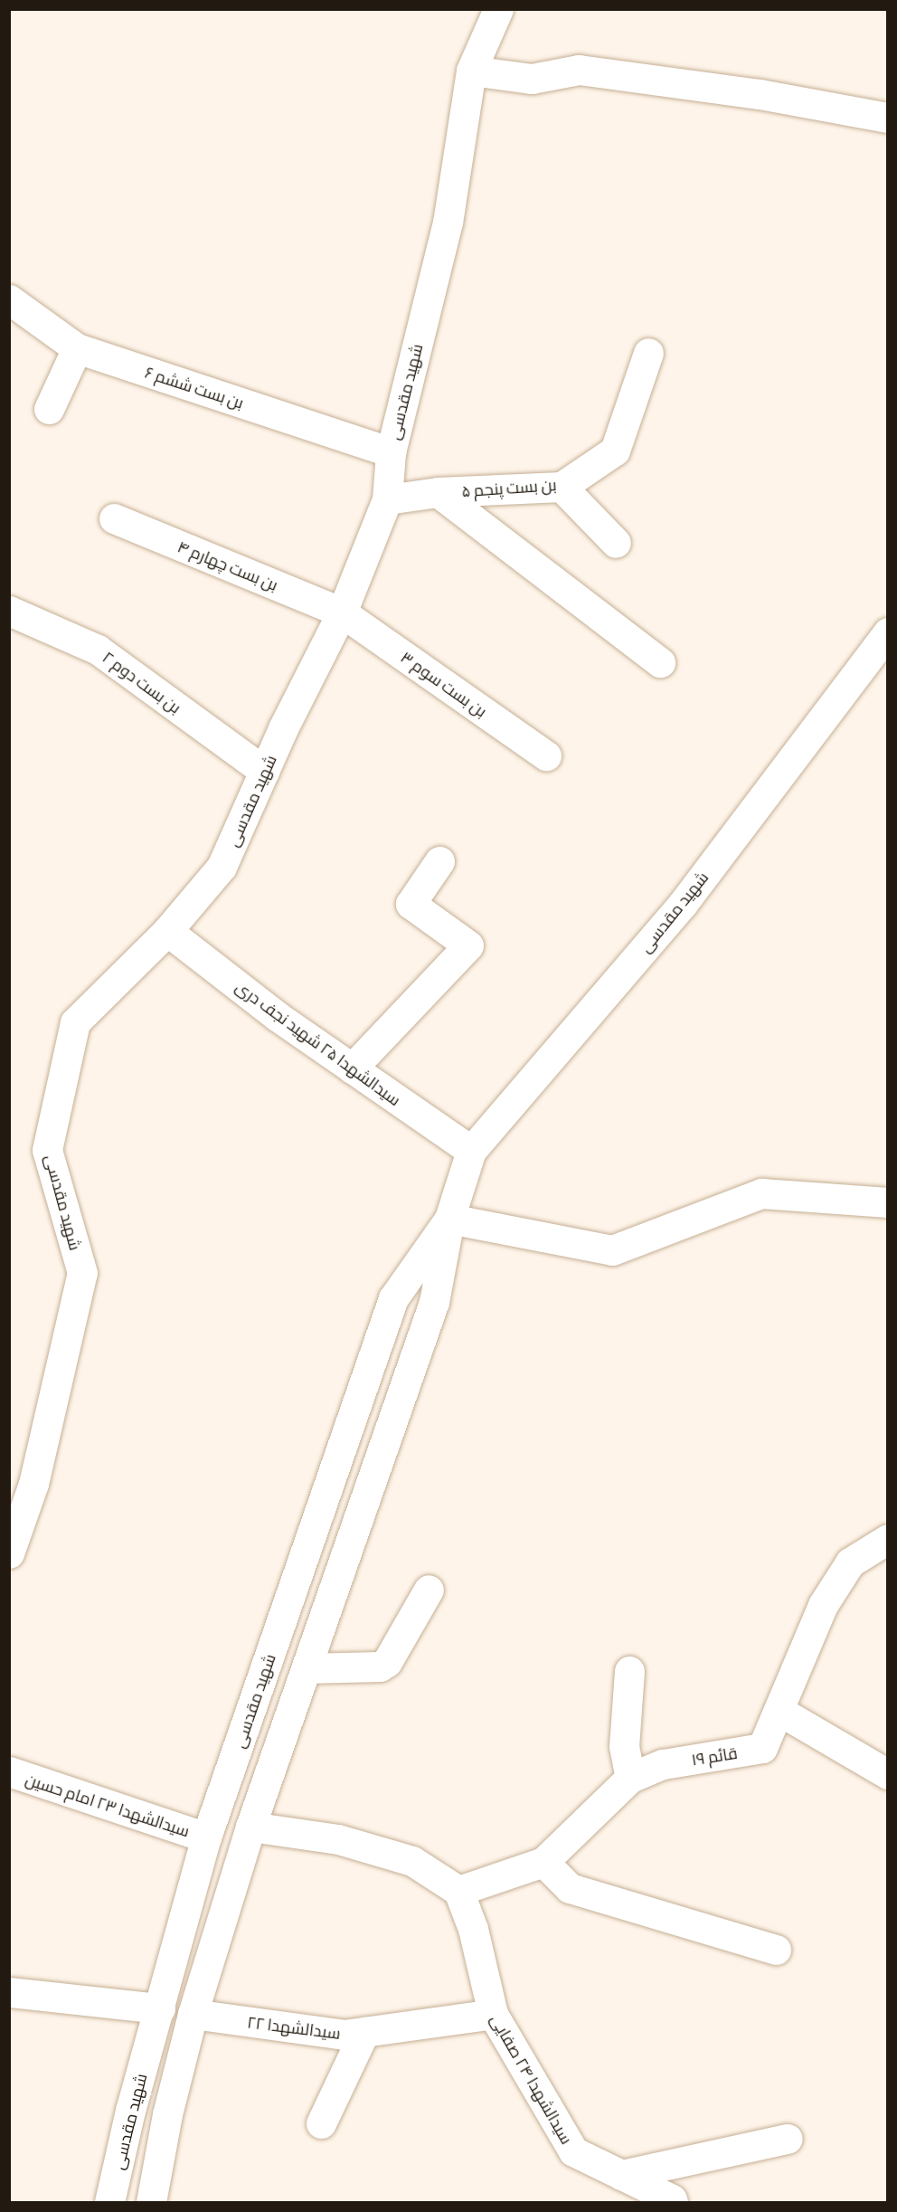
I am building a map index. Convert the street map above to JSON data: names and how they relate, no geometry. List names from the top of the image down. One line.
{"streets":{"street":["بن بست ششم ۶","شهید مقدسی","بن بست پنجم ۵","بن بست چهارم ۴","بن بست دوم ۲","بن بست سوم ۳","سیدالشهدا ۲۵ شهید نجف دری","قائم ۱۹","سیدالشهدا ۲۳ امام حسین","سیدالشهدا ۲۲","سیدالشهدا ۲۴ صفایی"]},"crossings":[["بن بست ششم ۶","شهید مقدسی"],["شهید مقدسی","بن بست پنجم ۵"],["شهید مقدسی","بن بست چهارم ۴"],["شهید مقدسی","بن بست دوم ۲"],["شهید مقدسی","بن بست سوم ۳"],["شهید مقدسی","سیدالشهدا ۲۵ شهید نجف دری"],["شهید مقدسی","سیدالشهدا ۲۳ امام حسین"],["شهید مقدسی","سیدالشهدا ۲۲"],["بن بست چهارم ۴","بن بست سوم ۳"],["قائم ۱۹","سیدالشهدا ۲۴ صفایی"],["سیدالشهدا ۲۲","سیدالشهدا ۲۴ صفایی"]]}
